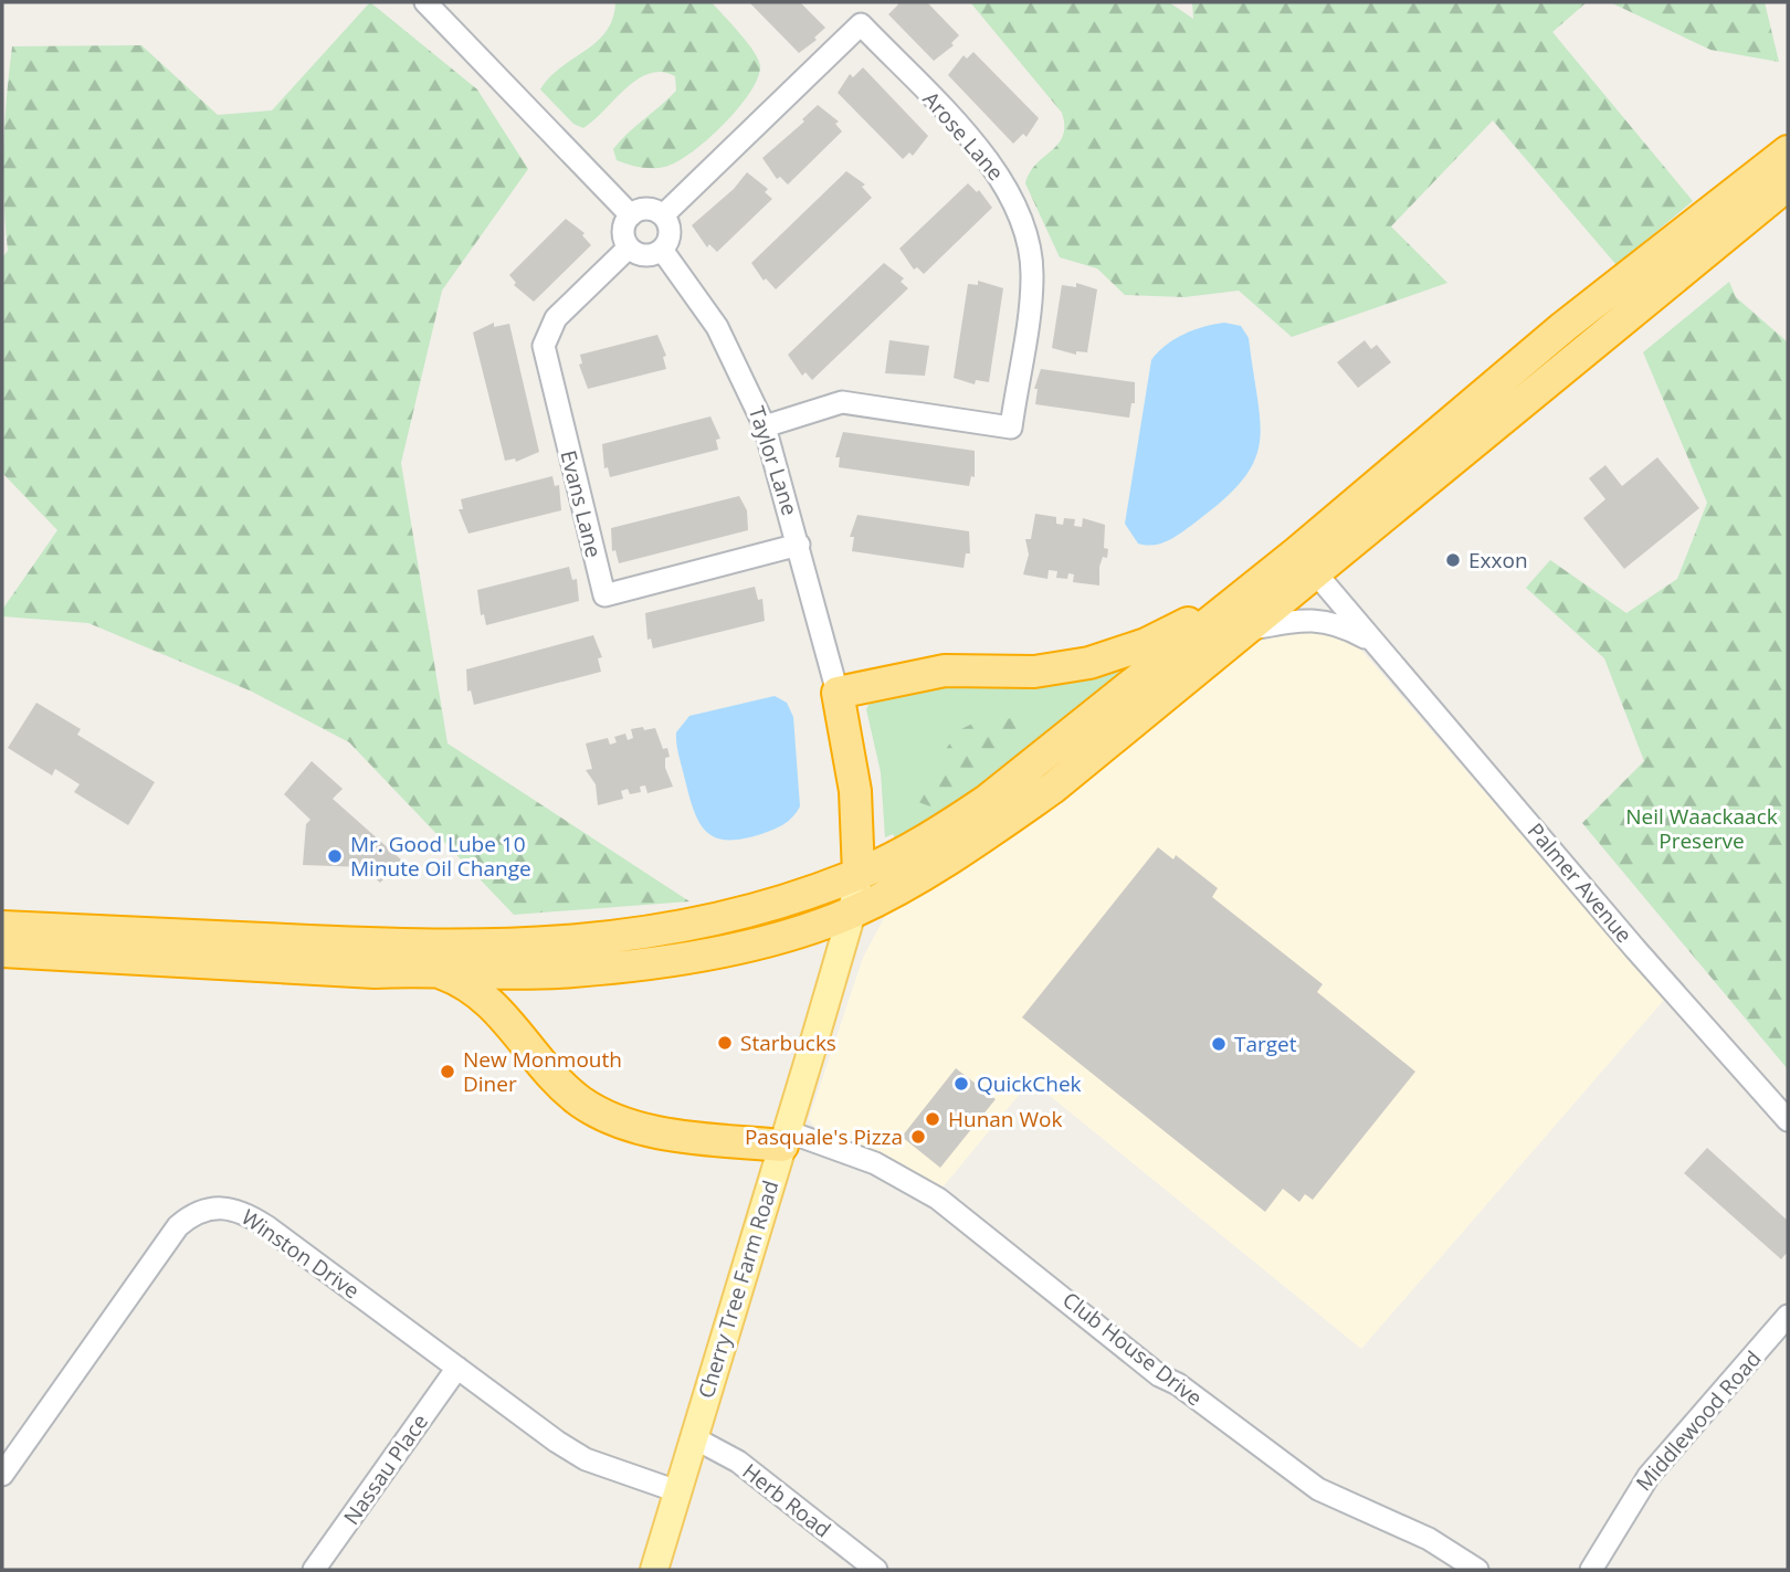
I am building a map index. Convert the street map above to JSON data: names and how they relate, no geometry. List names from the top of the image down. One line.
{"streets":{"main road":["Cherry Tree Farm Road"],"street":["Arose Lane","Taylor Lane","Evans Lane","Palmer Avenue","Winston Drive","Club House Drive","Middlewood Road","Nassau Place","Herb Road"]},"crossings":[["Arose Lane","Taylor Lane"],["Arose Lane","Evans Lane"],["Taylor Lane","Evans Lane"],["Winston Drive","Cherry Tree Farm Road"],["Winston Drive","Nassau Place"],["Cherry Tree Farm Road","Club House Drive"],["Cherry Tree Farm Road","Herb Road"]],"parks":["Neil Waackaack Preserve"],"places":["Exxon","Mr. Good Lube 10 Minute Oil Change","Starbucks","Target","New Monmouth Diner","QuickChek","Hunan Wok","Pasquale's Pizza"]}
